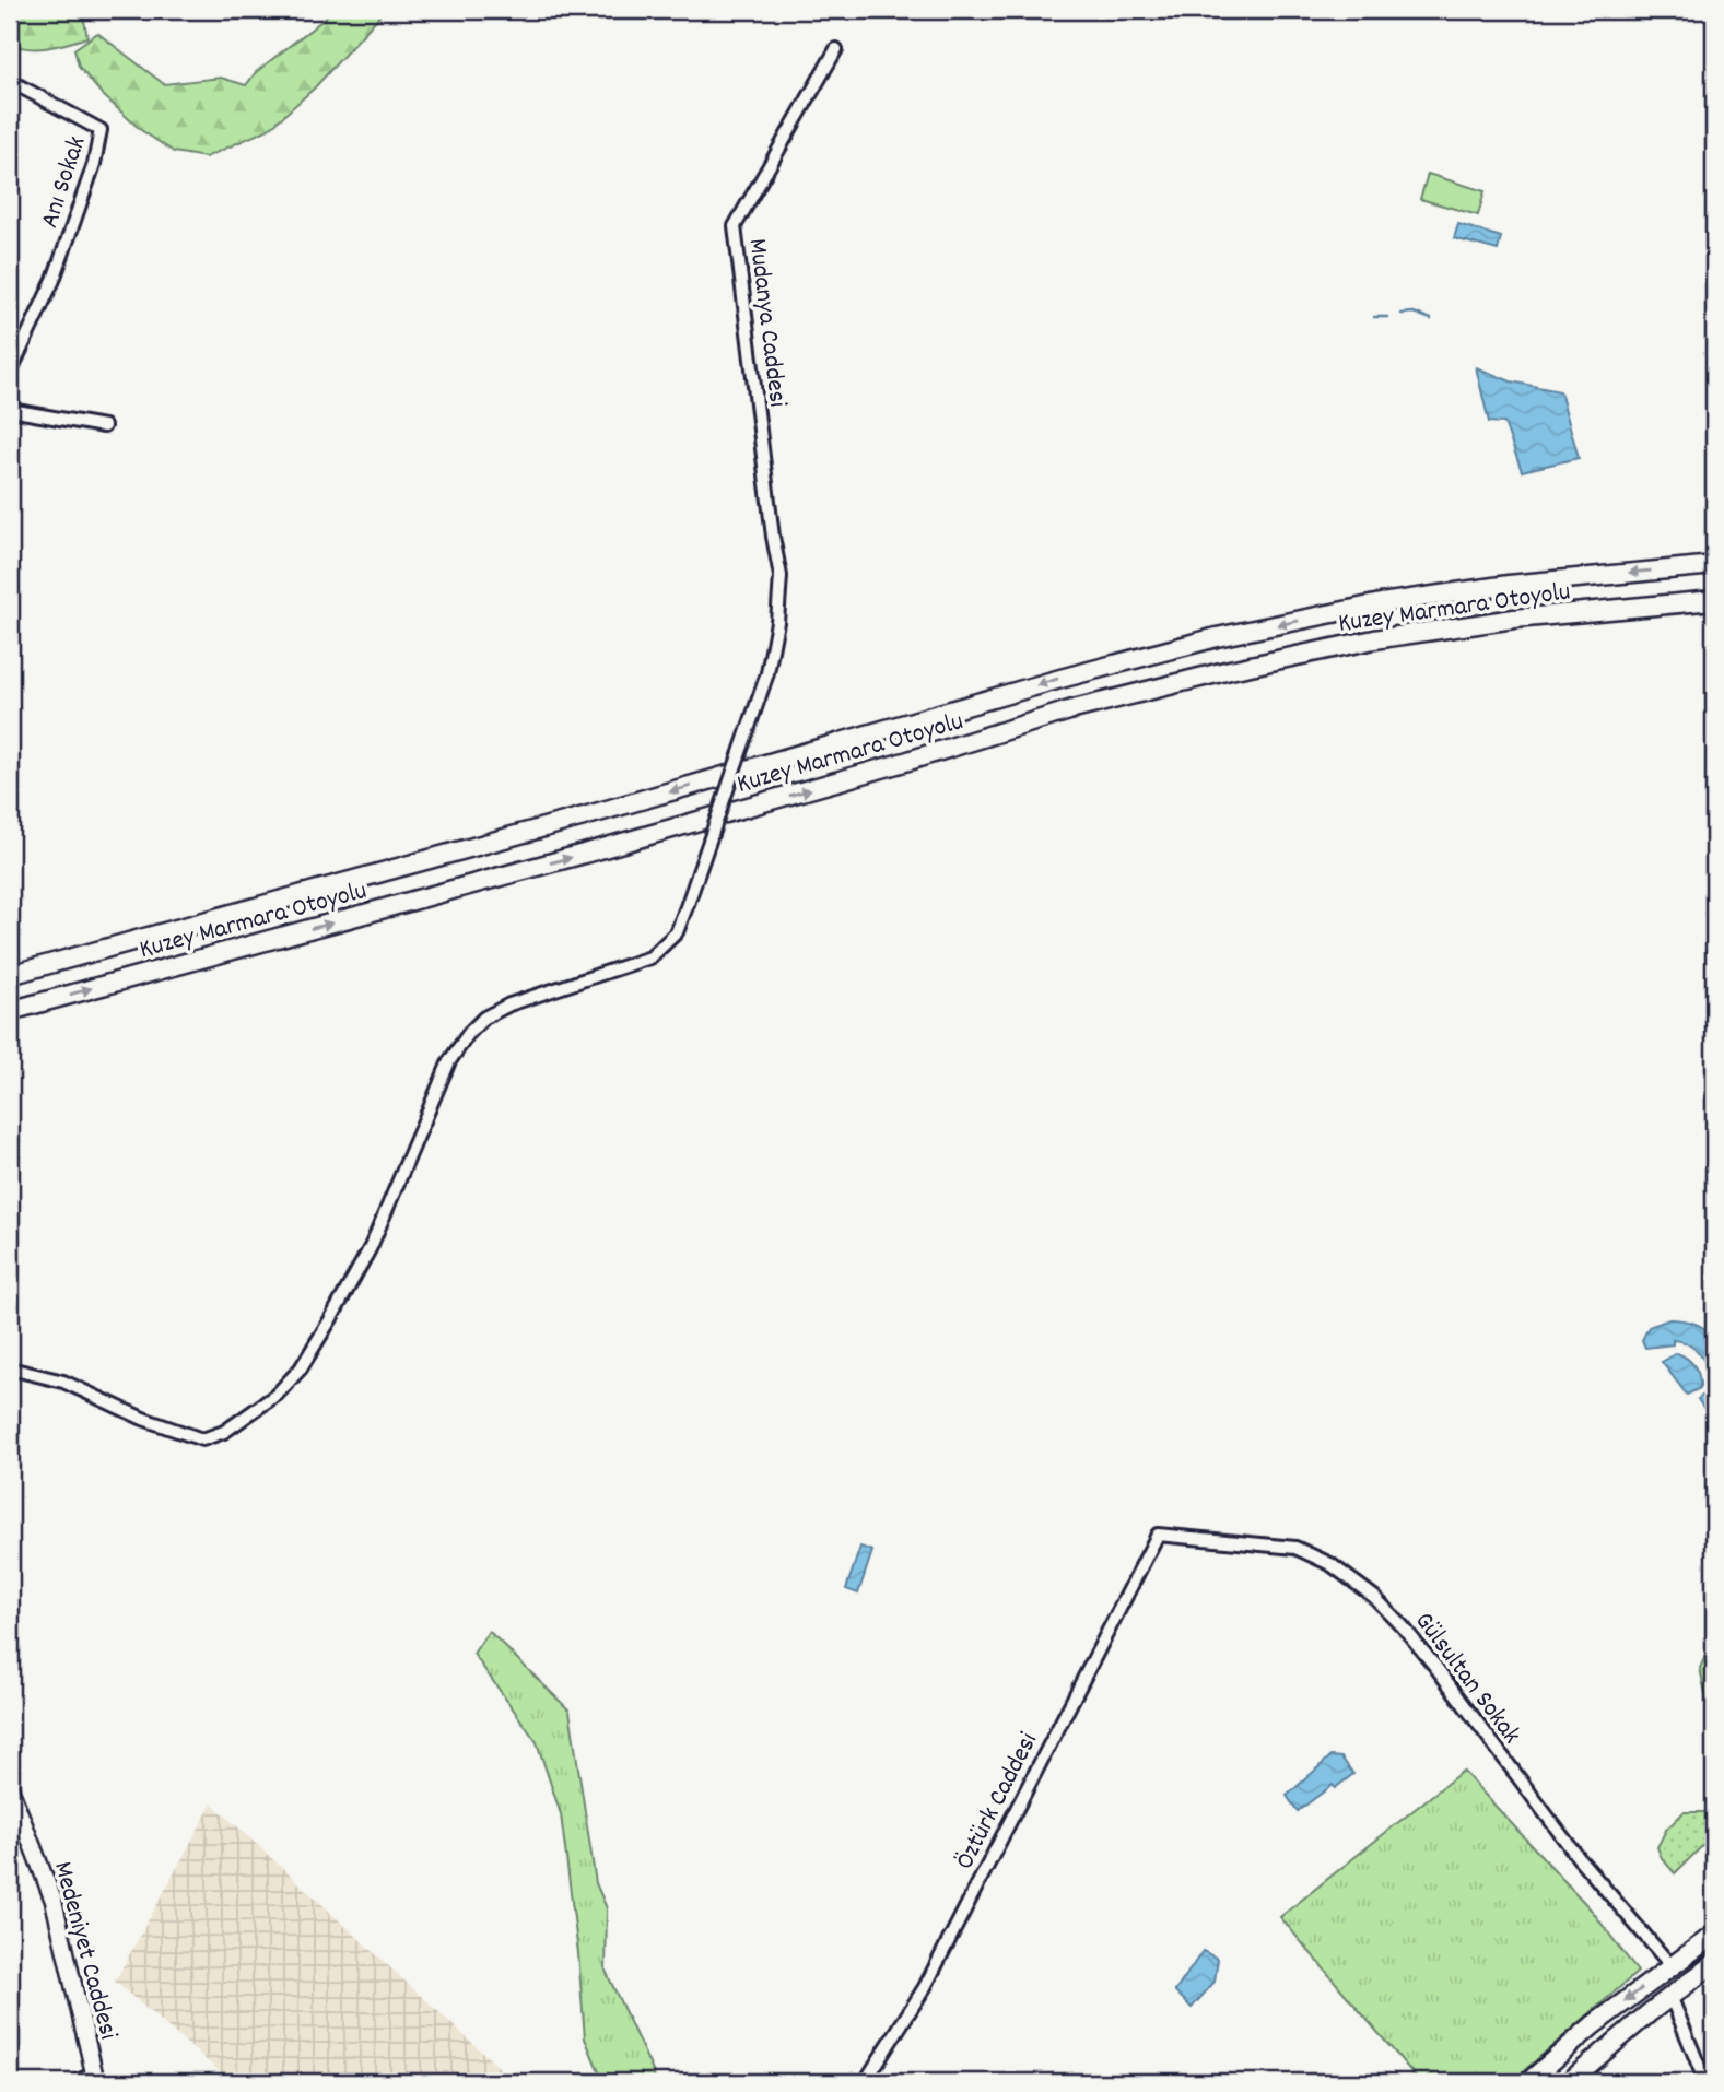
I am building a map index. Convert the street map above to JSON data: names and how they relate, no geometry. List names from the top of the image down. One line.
{"streets":{"highway":["Kuzey Marmara Otoyolu"],"main road":["Medeniyet Caddesi"],"street":["Anı Sokak","Mudanya Caddesi","Gülsultan Sokak","Öztürk Caddesi"]},"crossings":[["Gülsultan Sokak","Öztürk Caddesi"]]}
